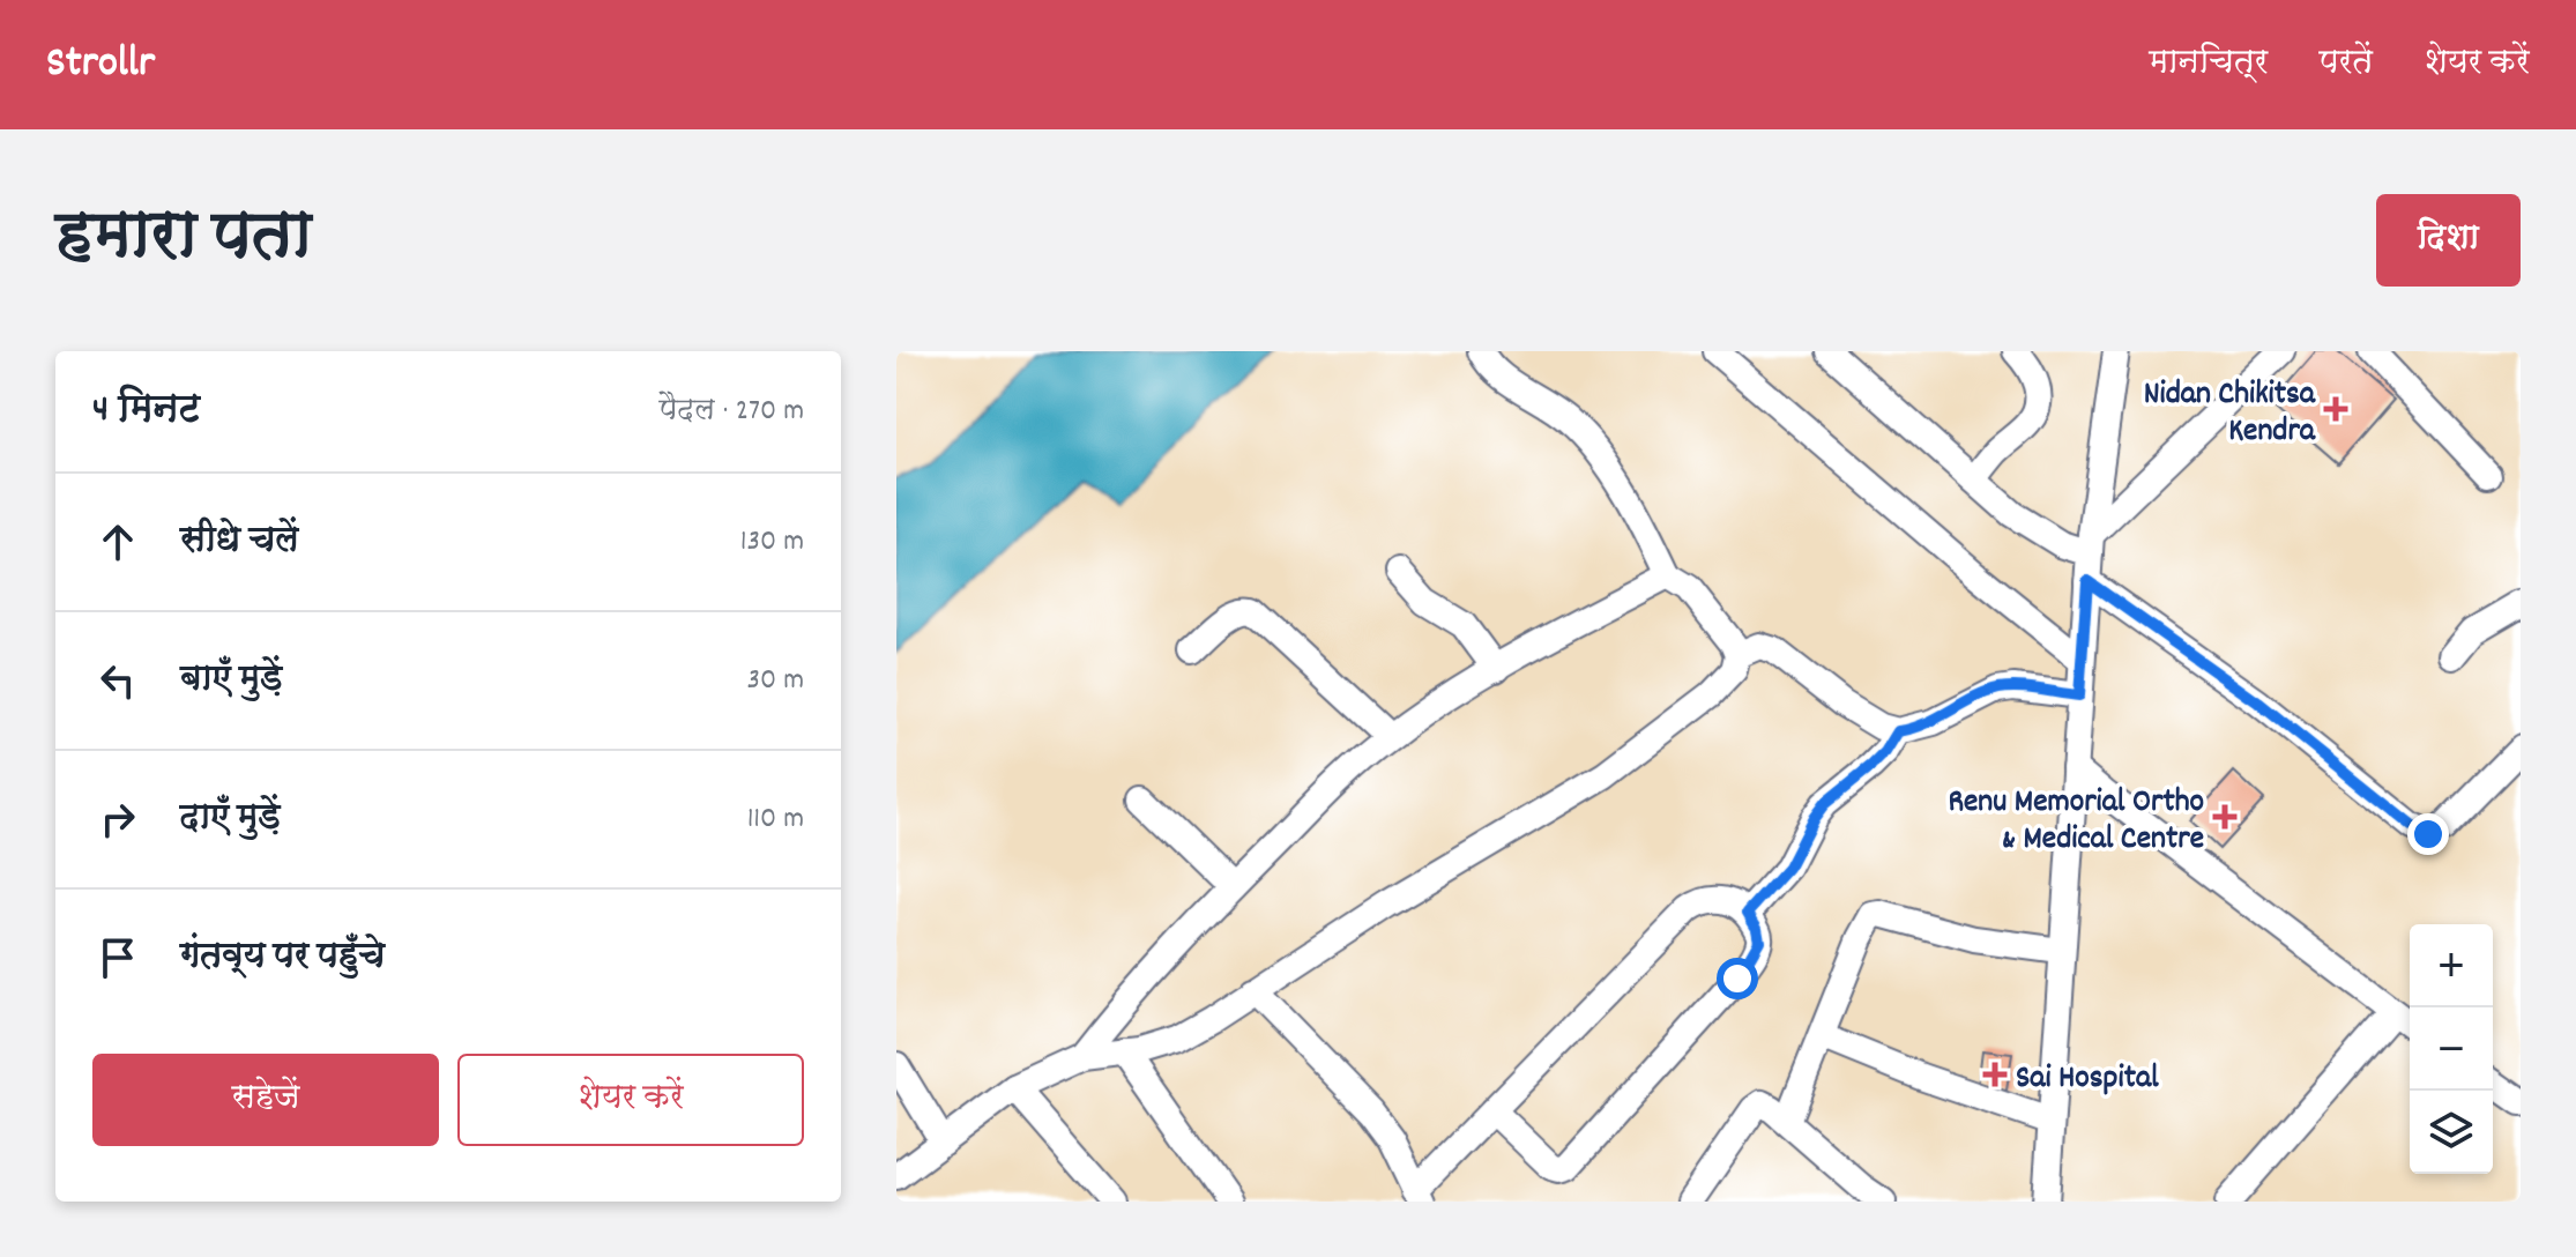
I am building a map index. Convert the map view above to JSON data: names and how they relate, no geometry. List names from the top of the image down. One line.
{"places":{"health":["Nidan Chikitsa Kendra","Renu Memorial Ortho & Medical Centre","Sai Hospital"]},"page":{"header":"Strollr","nav":["मानचित्र","परतें","शेयर करें"],"title":"हमारा पता","buttons":["दिशा",["सहेजें","शेयर करें"]],"heading":["4 मिनट","पैदल · 270 m"],"list":[["सीधे चलें","130 m"],["बाएँ मुड़ें","30 m"],["दाएँ मुड़ें","110 m"],"गंतव्य पर पहुँचे"],"map_buttons":["+","−"]}}
